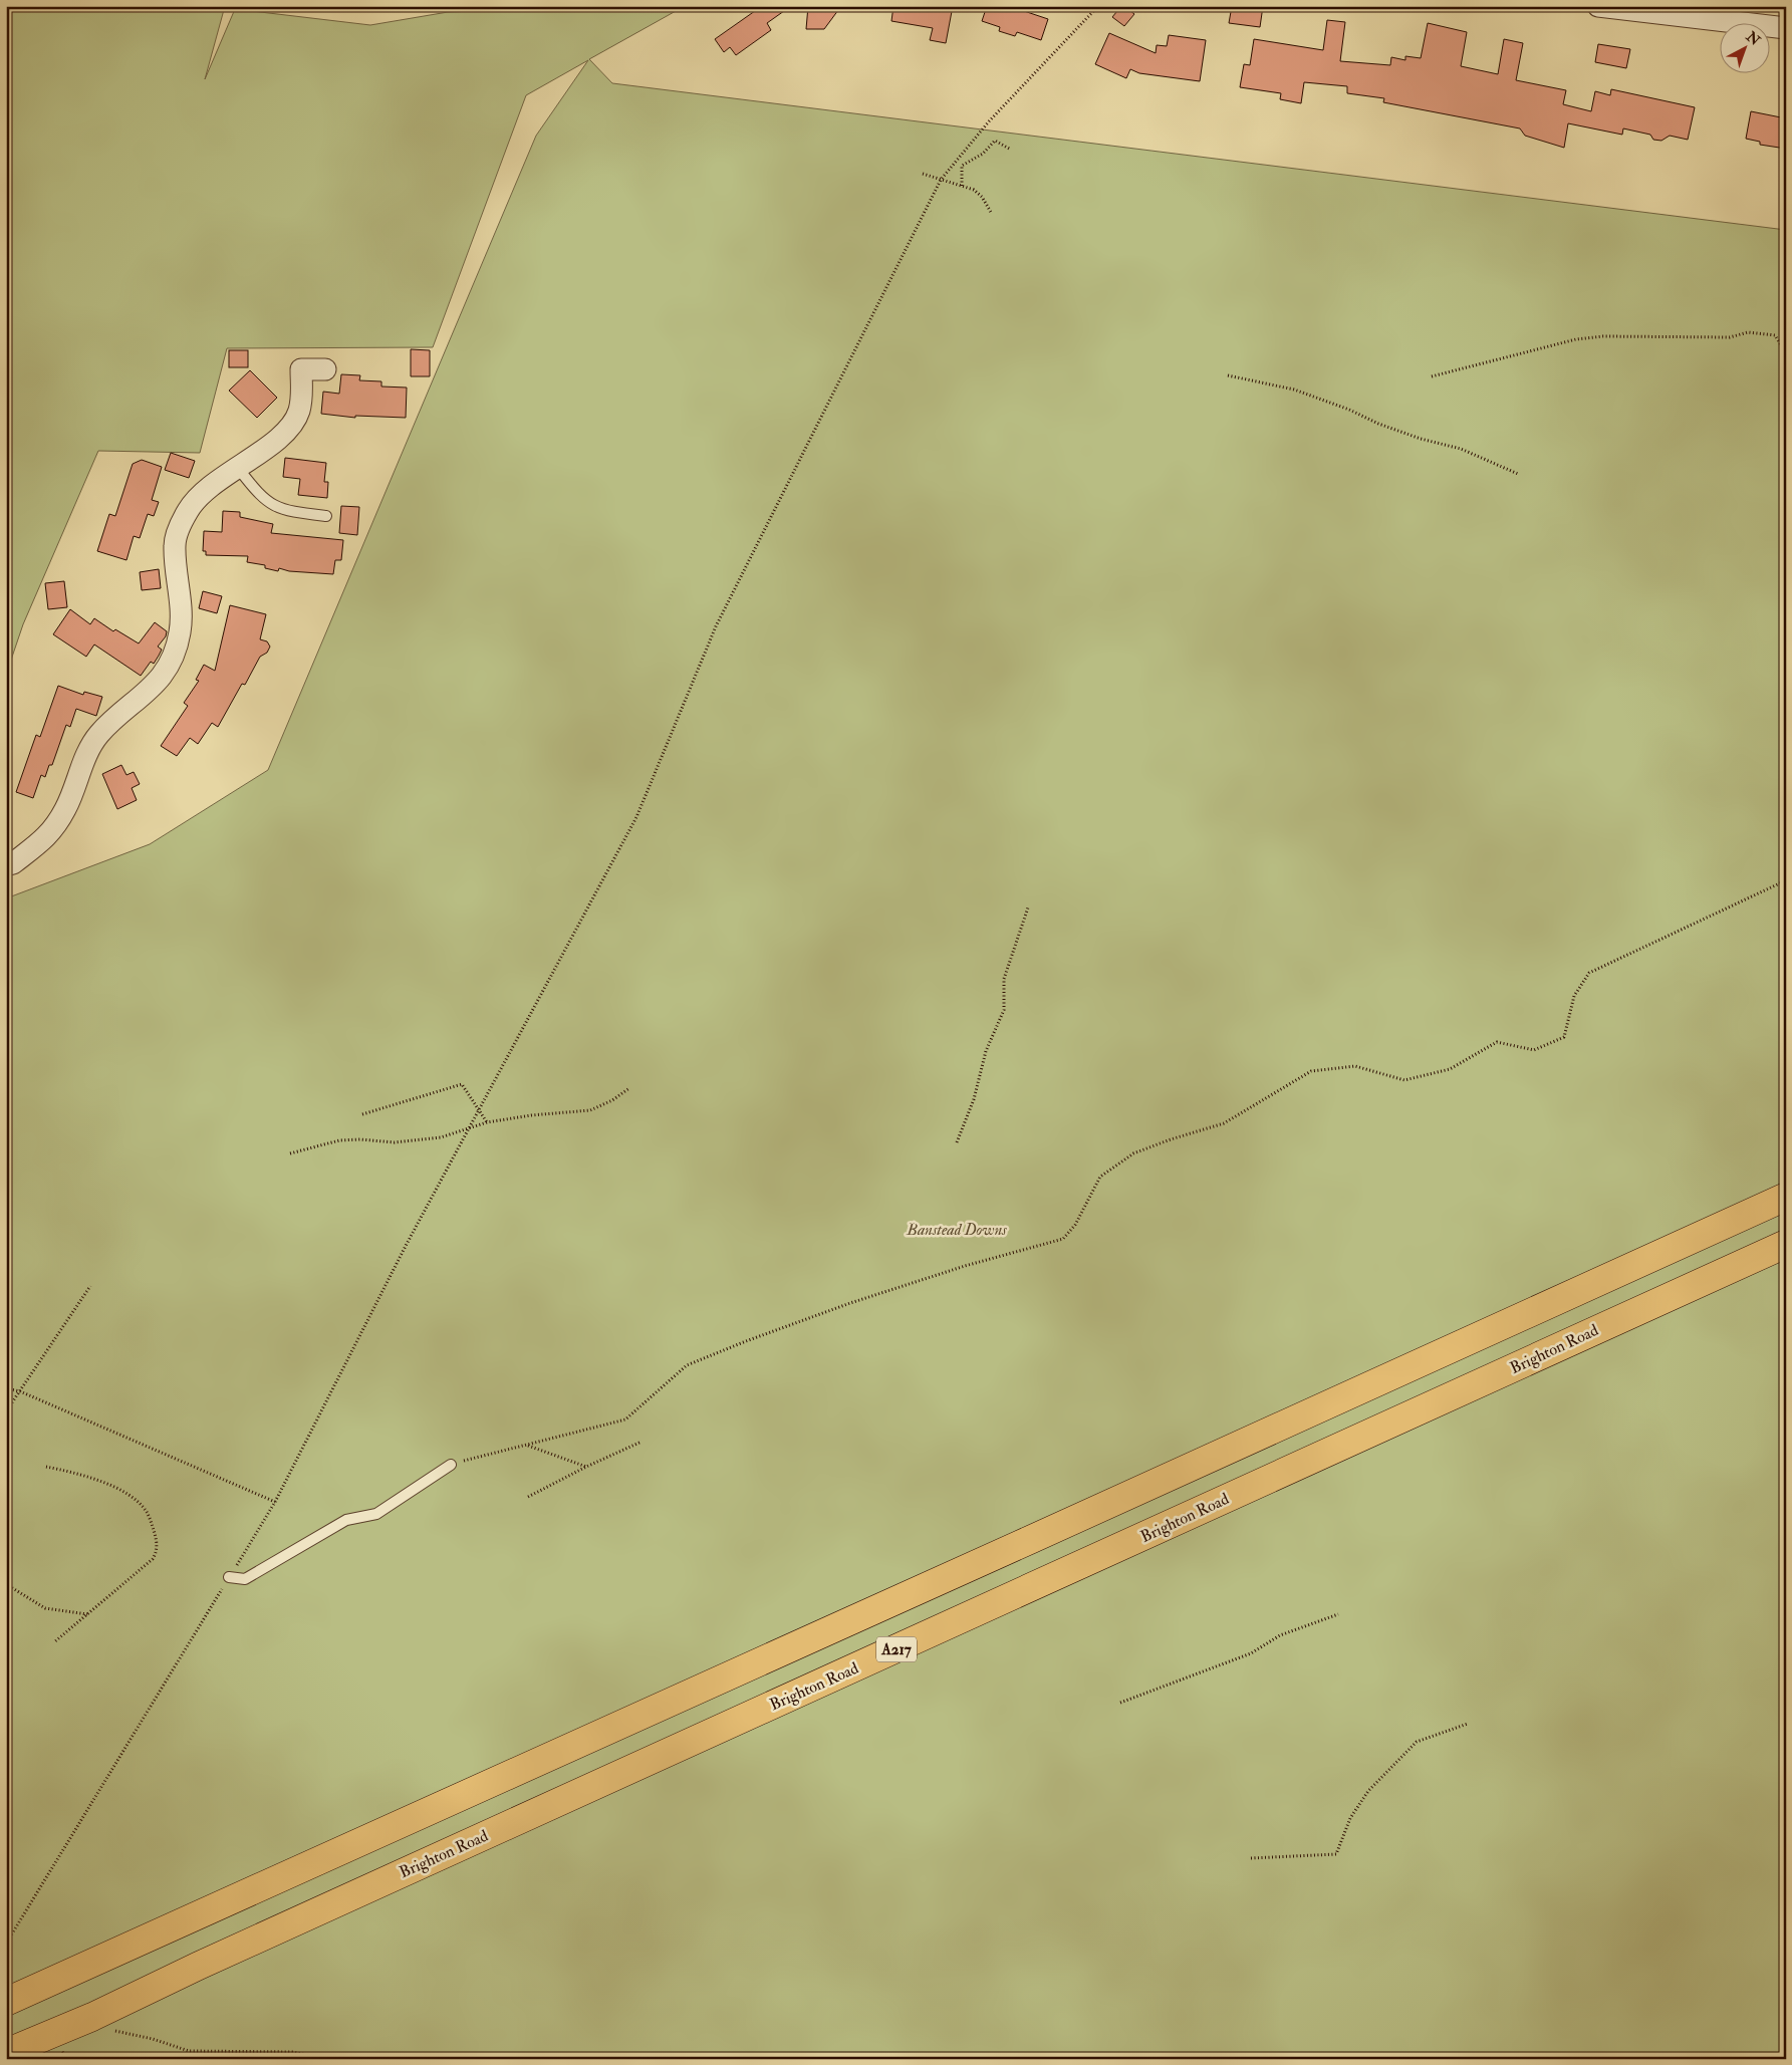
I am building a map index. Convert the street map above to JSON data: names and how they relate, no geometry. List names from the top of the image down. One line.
{"streets":{"highway":["Brighton Road","A217"]},"parks":["Banstead Downs"],"north":"top right"}
